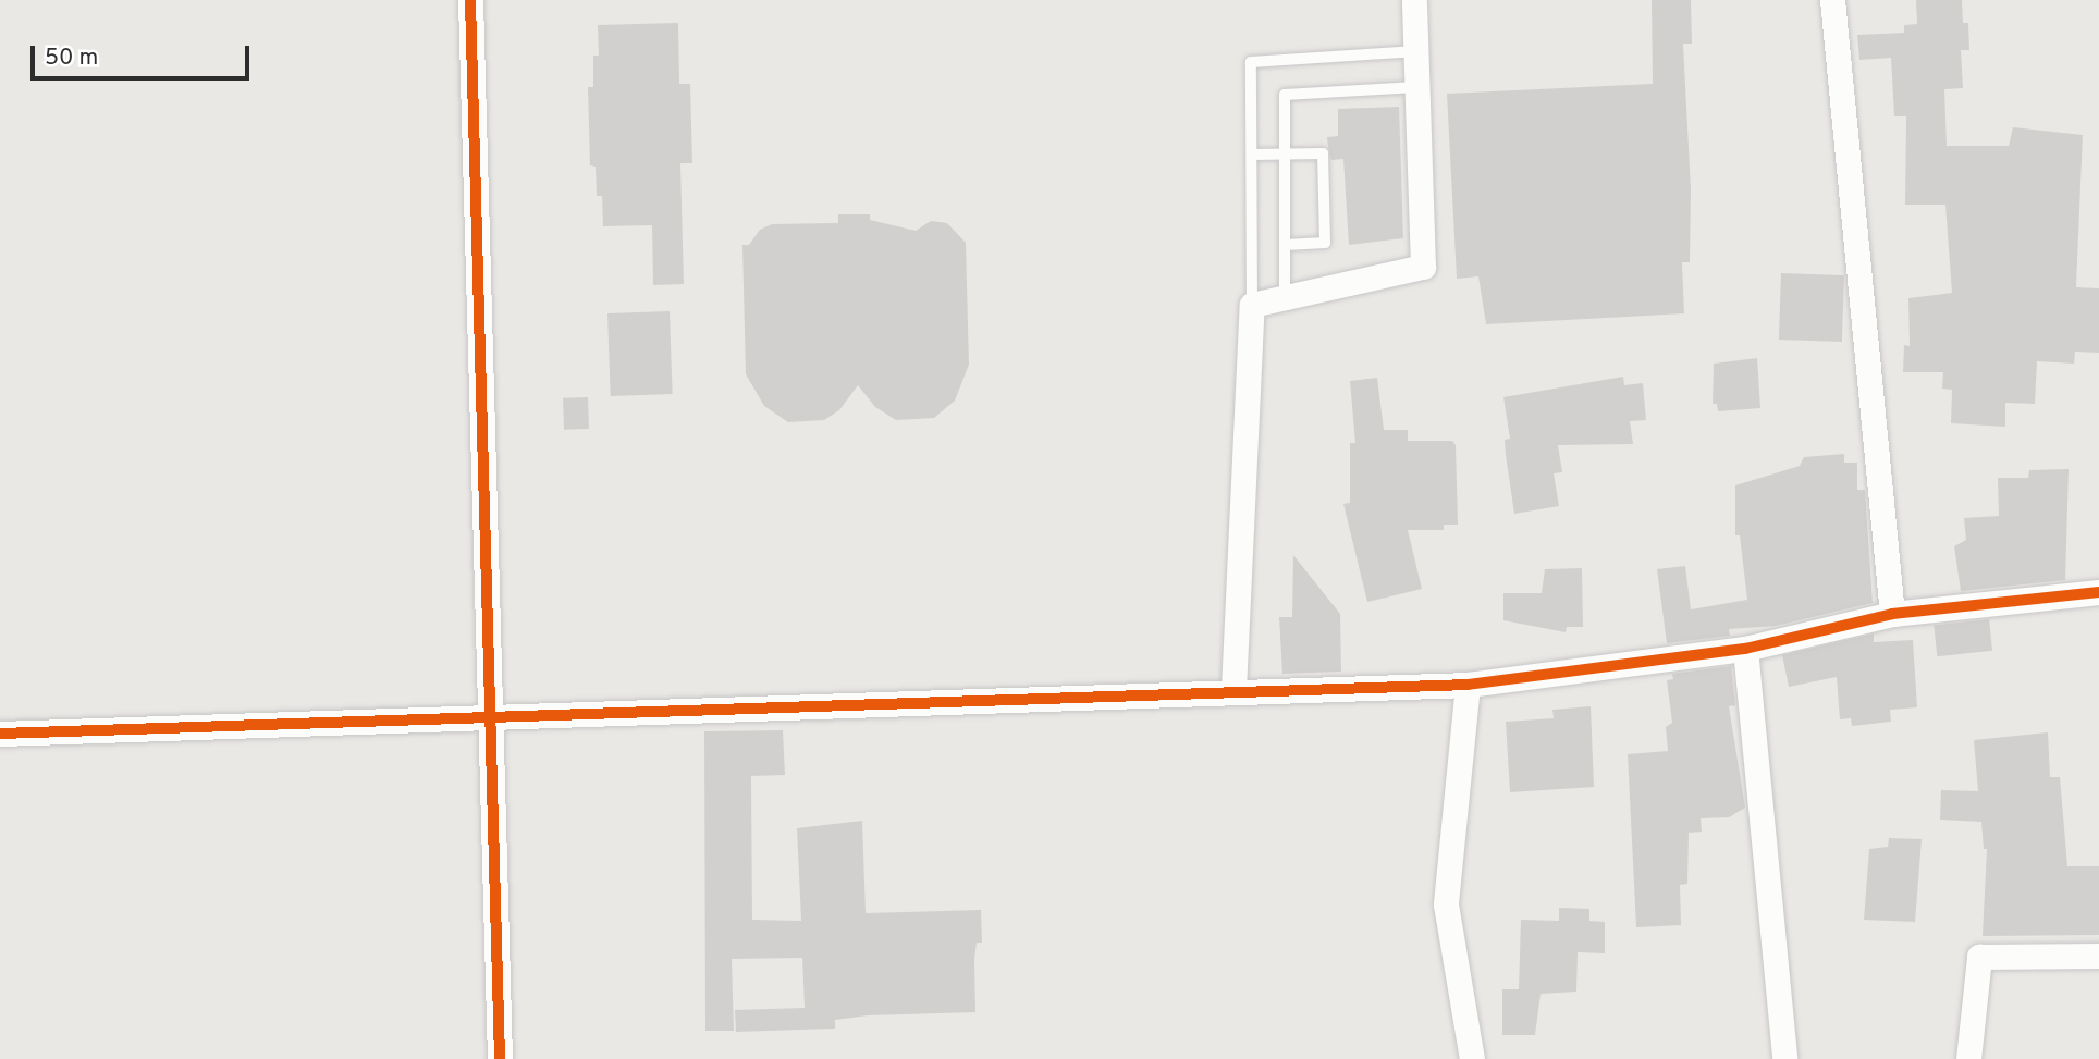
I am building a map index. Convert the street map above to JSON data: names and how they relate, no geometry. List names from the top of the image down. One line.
{"scale_bar":"50 m"}
